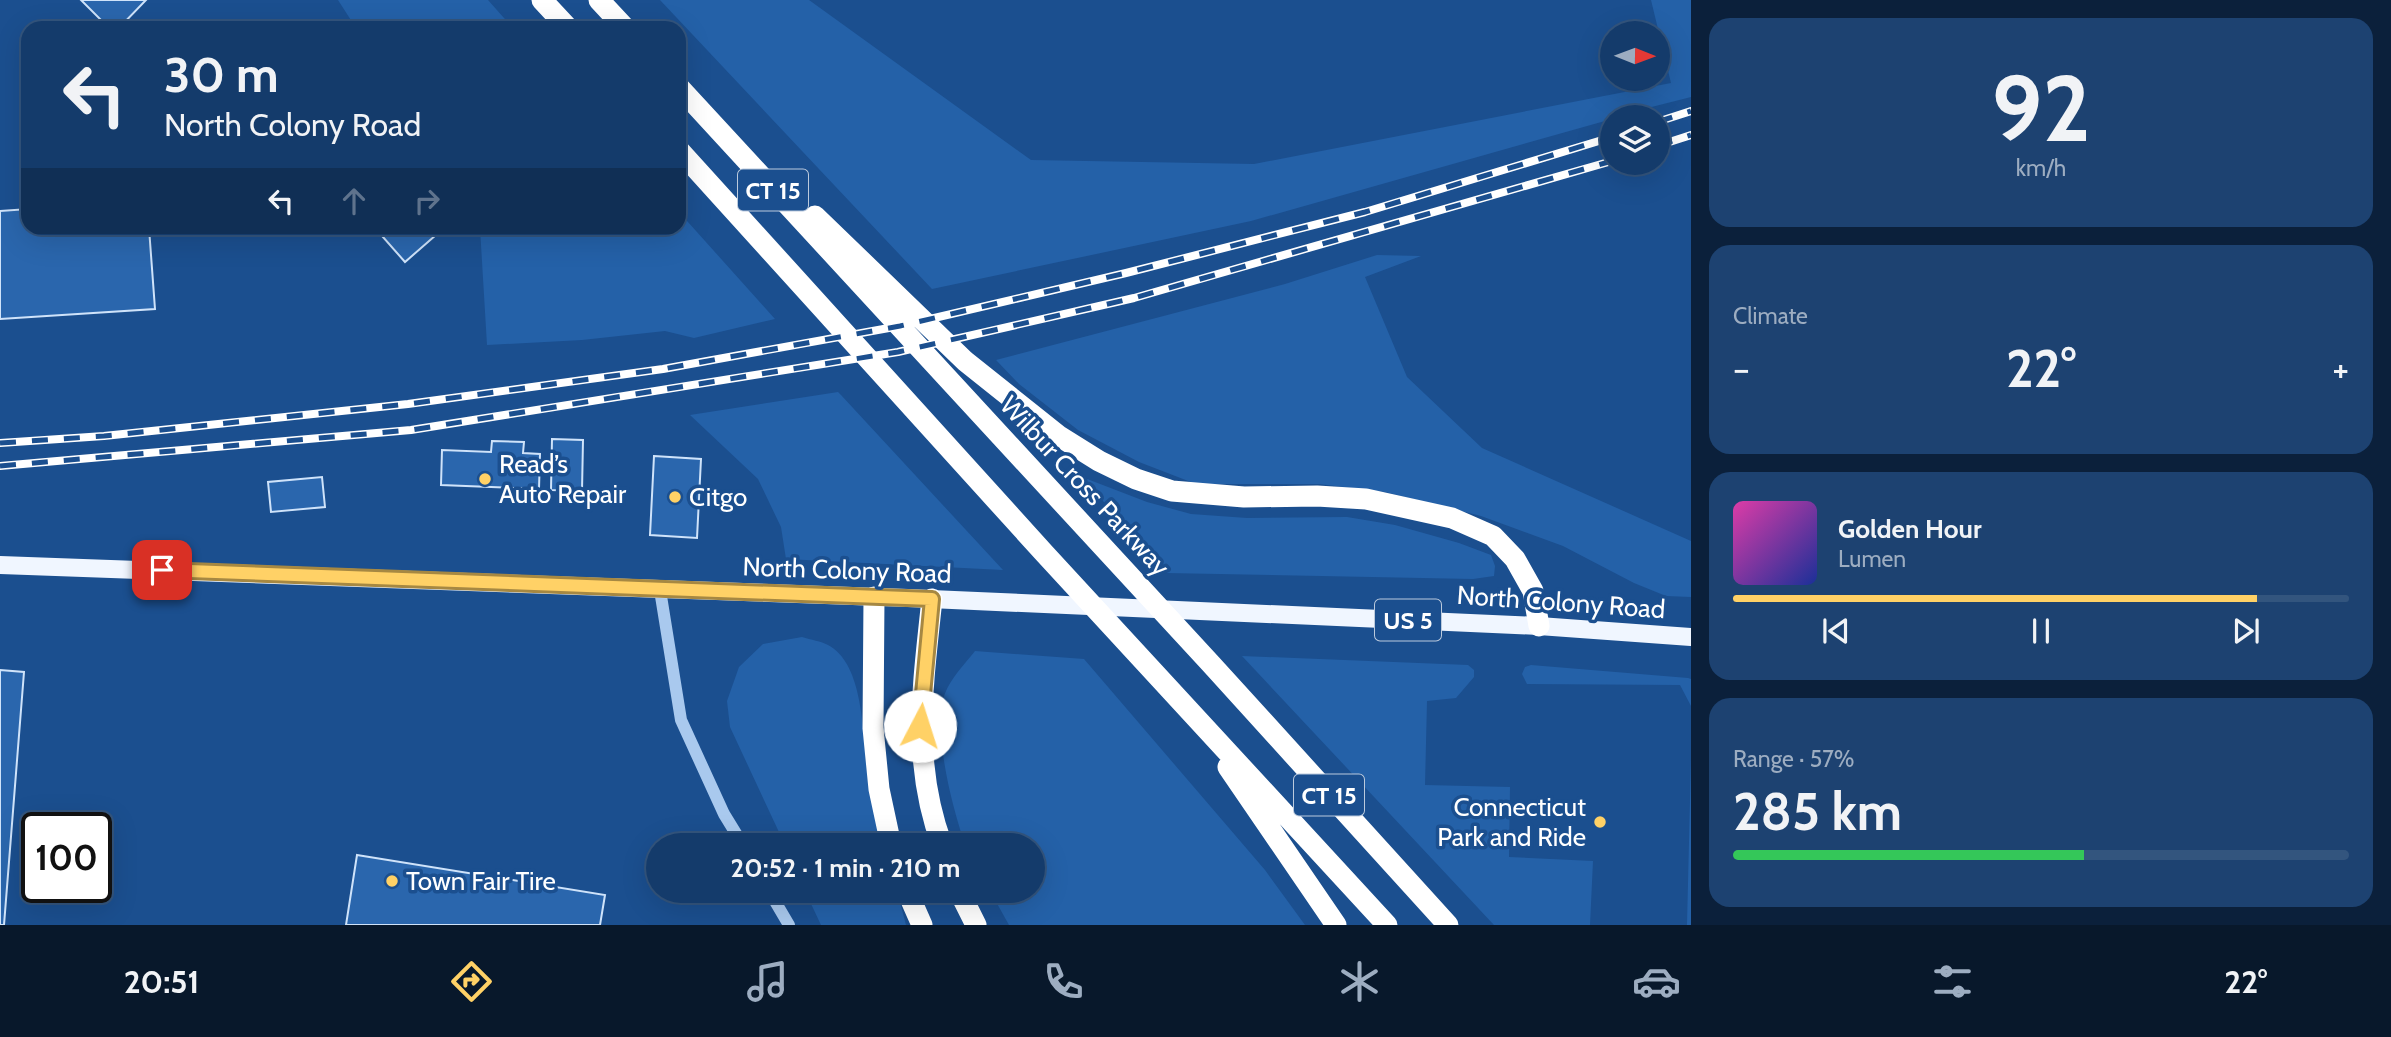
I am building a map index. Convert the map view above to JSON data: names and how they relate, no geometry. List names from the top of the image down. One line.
{"streets":{"highway":["CT 15","Wilbur Cross Parkway"],"main road":["North Colony Road","US 5"]},"places":["Read’s Auto Repair","Citgo","Connecticut Park and Ride","Town Fair Tire"],"north":"right","page":{"tile":[["92","km/h"],"Climate",["Range · 57%","285 km"]],"turn":["30 m","North Colony Road"],"heat":["−","22°","+"],"song":["Golden Hour","Lumen"],"limit":"100","trip":"20:52 · 1 min · 210 m","tabs":["20:51","22°"]}}
